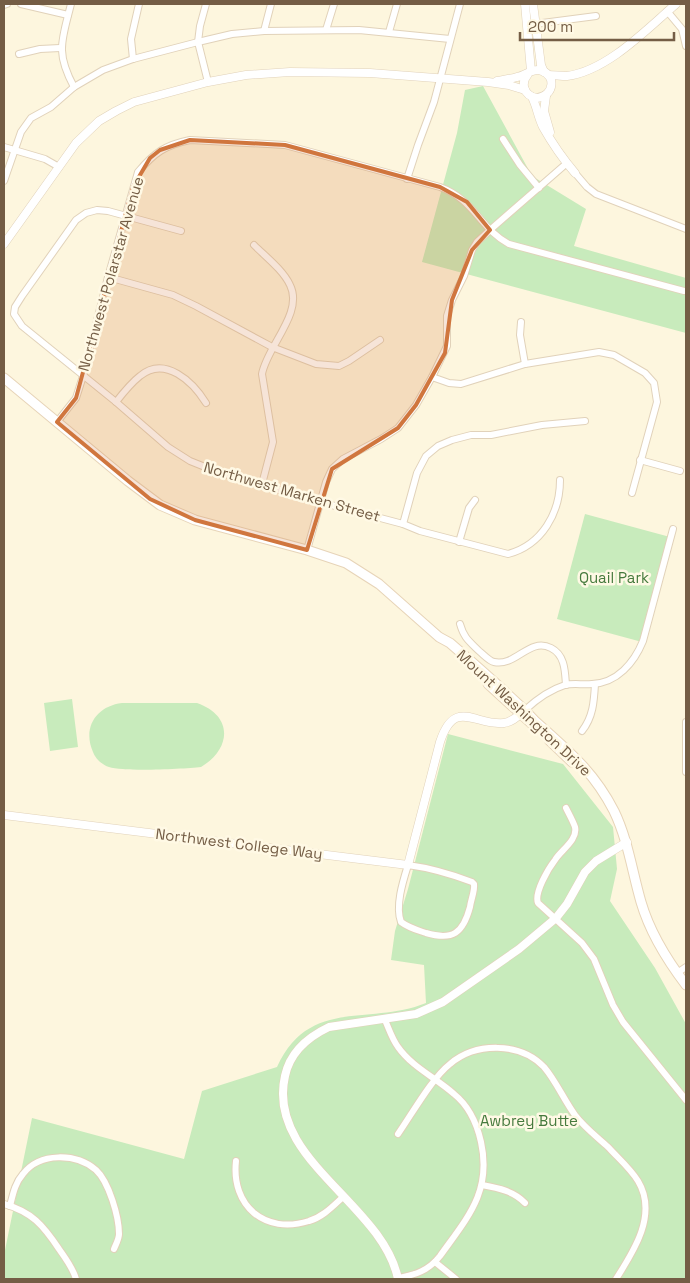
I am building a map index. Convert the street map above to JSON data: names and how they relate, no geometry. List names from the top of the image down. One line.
{"streets":{"main road":["Mount Washington Drive"],"street":["Northwest Polarstar Avenue","Northwest Marken Street","Northwest College Way"]},"crossings":[["Northwest Polarstar Avenue","Northwest Marken Street"],["Northwest Polarstar Avenue","Mount Washington Drive"]],"parks":["Quail Park","Awbrey Butte"],"scale_bar":"200 m"}
